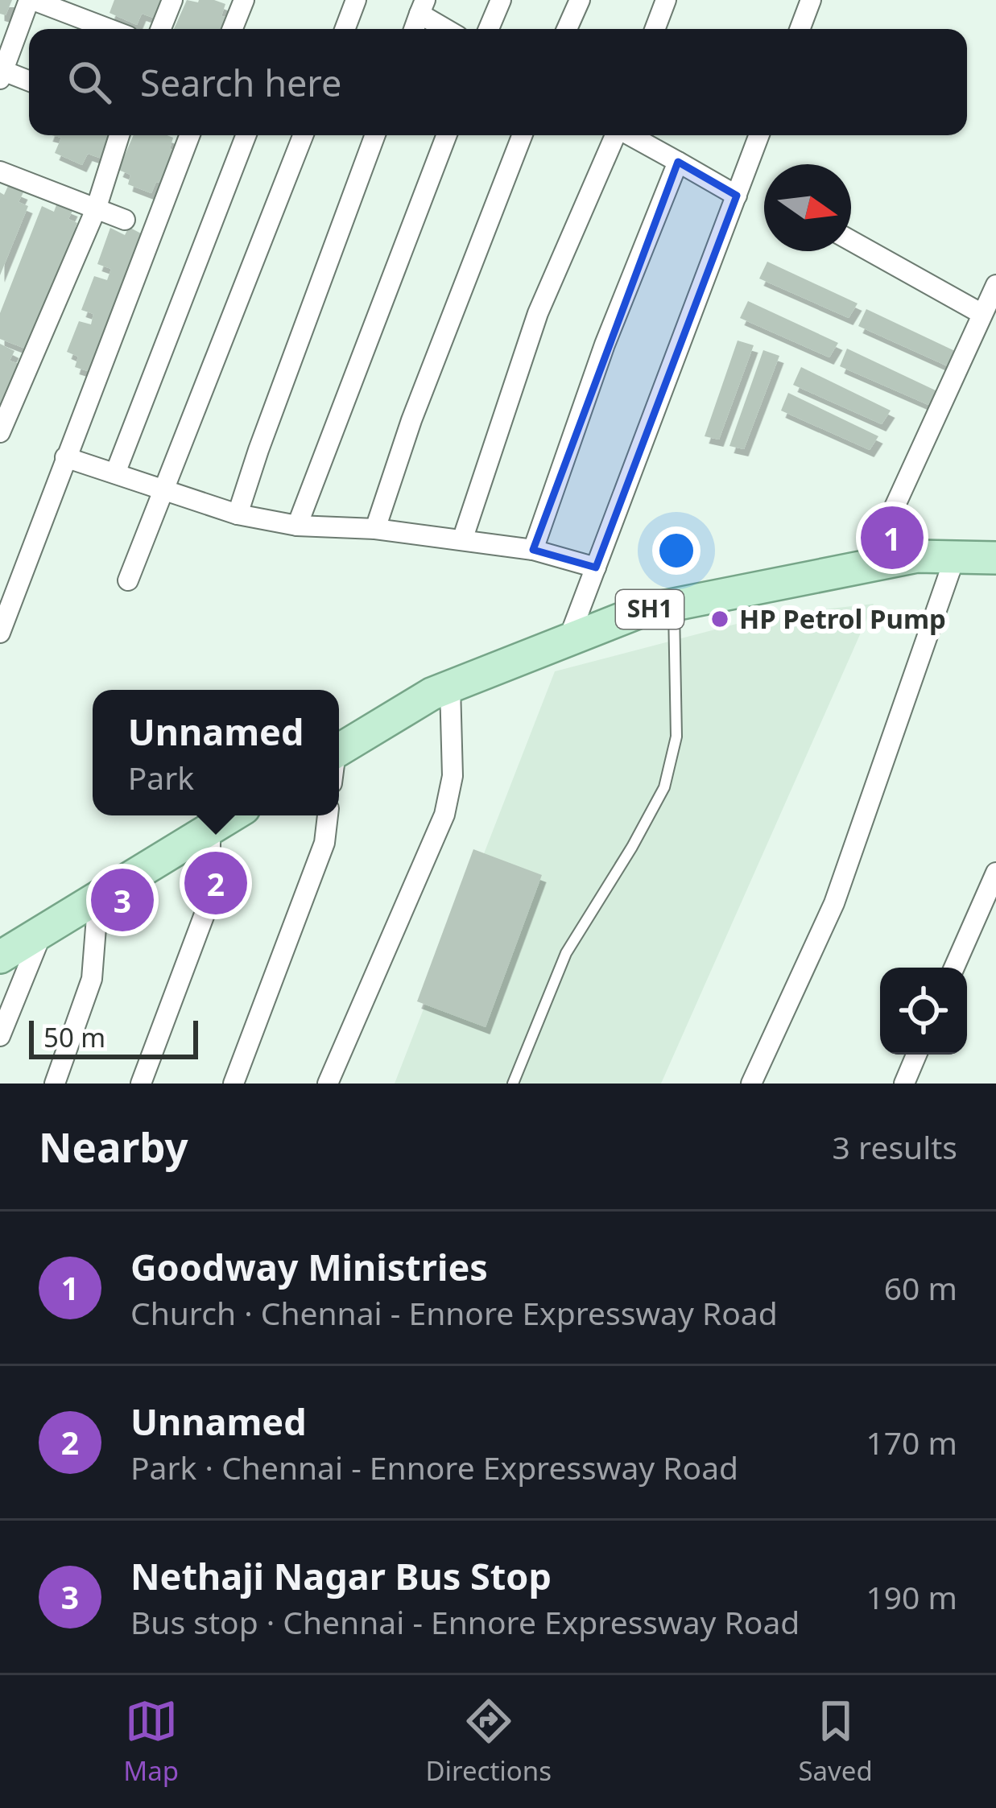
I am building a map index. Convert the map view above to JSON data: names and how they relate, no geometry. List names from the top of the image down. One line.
{"streets":{"main road":["SH1"]},"places":["HP Petrol Pump"],"scale_bar":"50 m","north":"right","page":{"search":"Search here","pins":["1","2","3"],"popup":["Unnamed","Park"],"scale":"50 m","heading":["Nearby","3 results"],"list":[{"mark":"1","name":"Goodway Ministries","note":"Church · Chennai - Ennore Expressway Road","value":"60 m"},{"mark":"2","name":"Unnamed","note":"Park · Chennai - Ennore Expressway Road","value":"170 m"},{"mark":"3","name":"Nethaji Nagar Bus Stop","note":"Bus stop · Chennai - Ennore Expressway Road","value":"190 m"}],"nav":["Map","Directions","Saved"]}}
